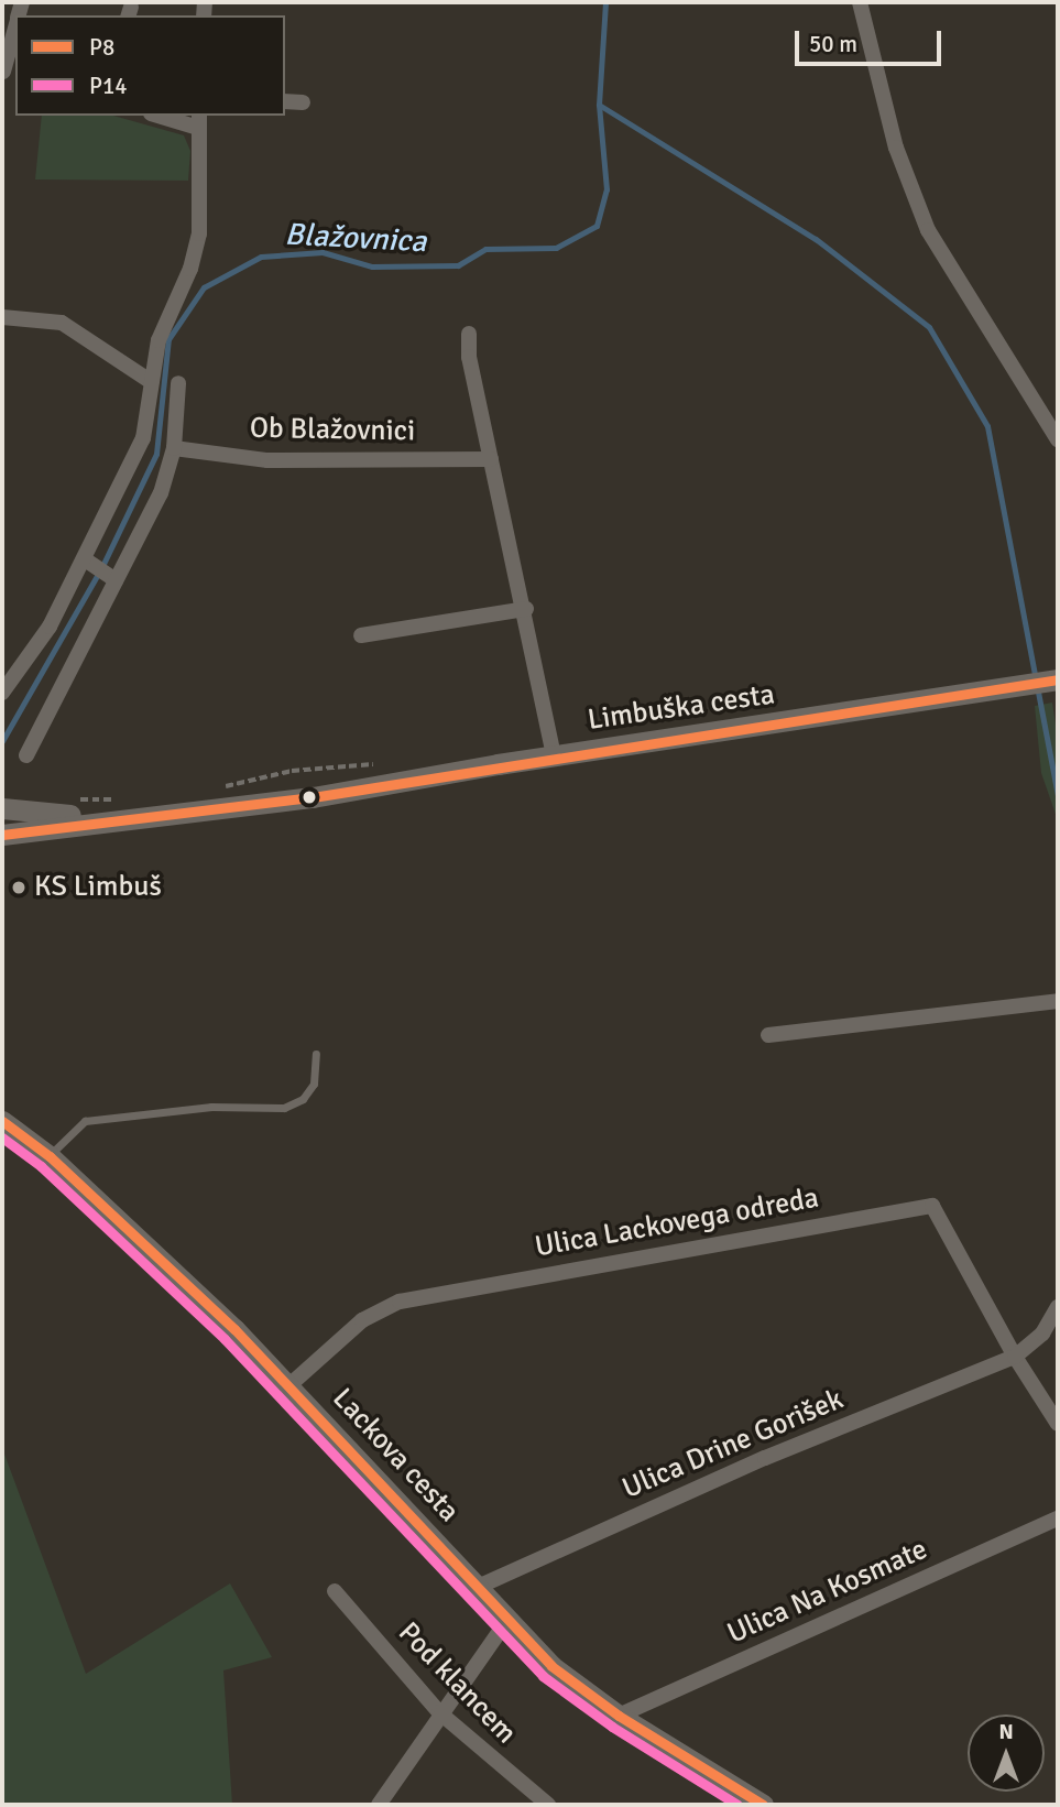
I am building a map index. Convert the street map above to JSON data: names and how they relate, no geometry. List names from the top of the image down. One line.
{"streets":{"main road":["Limbuška cesta","Lackova cesta"],"street":["Ob Blažovnici","Ulica Lackovega odreda","Ulica Drine Gorišek","Ulica Na Kosmate","Pod klancem"]},"crossings":[["Ulica Lackovega odreda","Ulica Drine Gorišek"],["Ulica Lackovega odreda","Lackova cesta"],["Ulica Drine Gorišek","Lackova cesta"],["Lackova cesta","Ulica Na Kosmate"]],"water":["Blažovnica"],"places":["KS Limbuš"],"lines":["transit line P8","transit line P14"],"legend":["P8","P14"],"scale_bar":"50 m","north":"top"}
